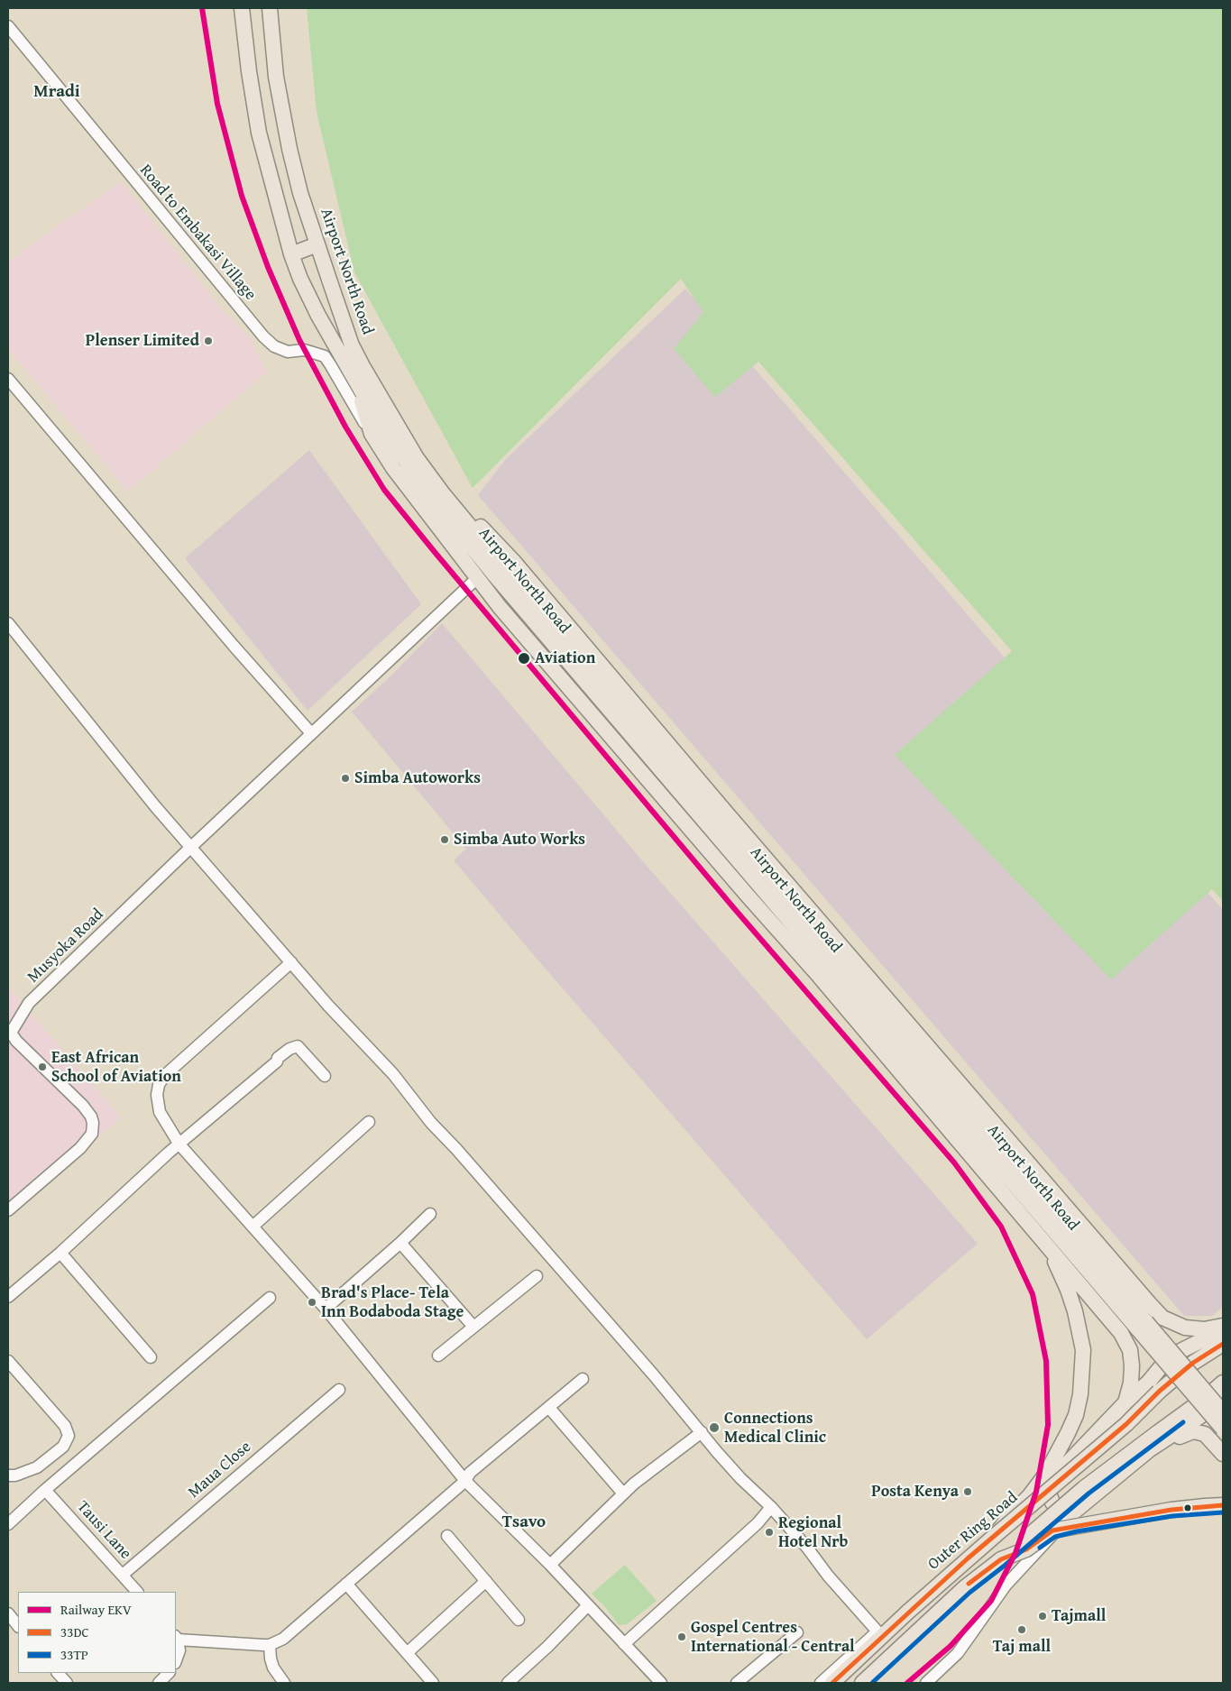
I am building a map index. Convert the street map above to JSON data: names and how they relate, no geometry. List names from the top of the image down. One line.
{"streets":{"main road":["Airport North Road","Outer Ring Road"],"street":["Road to Embakasi Village","Musyoka Road","Maua Close","Tausi Lane"]},"crossings":[["Road to Embakasi Village","Airport North Road"],["Maua Close","Tausi Lane"]],"districts":["Mradi","Tsavo"],"places":["Plenser Limited","Aviation","Simba Autoworks","Simba Auto Works","East African School of Aviation","Brad's Place- Tela Inn Bodaboda Stage","Connections Medical Clinic","Posta Kenya","Regional Hotel Nrb","Tajmall","Taj mall","Gospel Centres International - Central"],"lines":["rail line EKV","transit line 33DC","transit line 33TP"],"legend":["Railway EKV","33DC","33TP"]}
